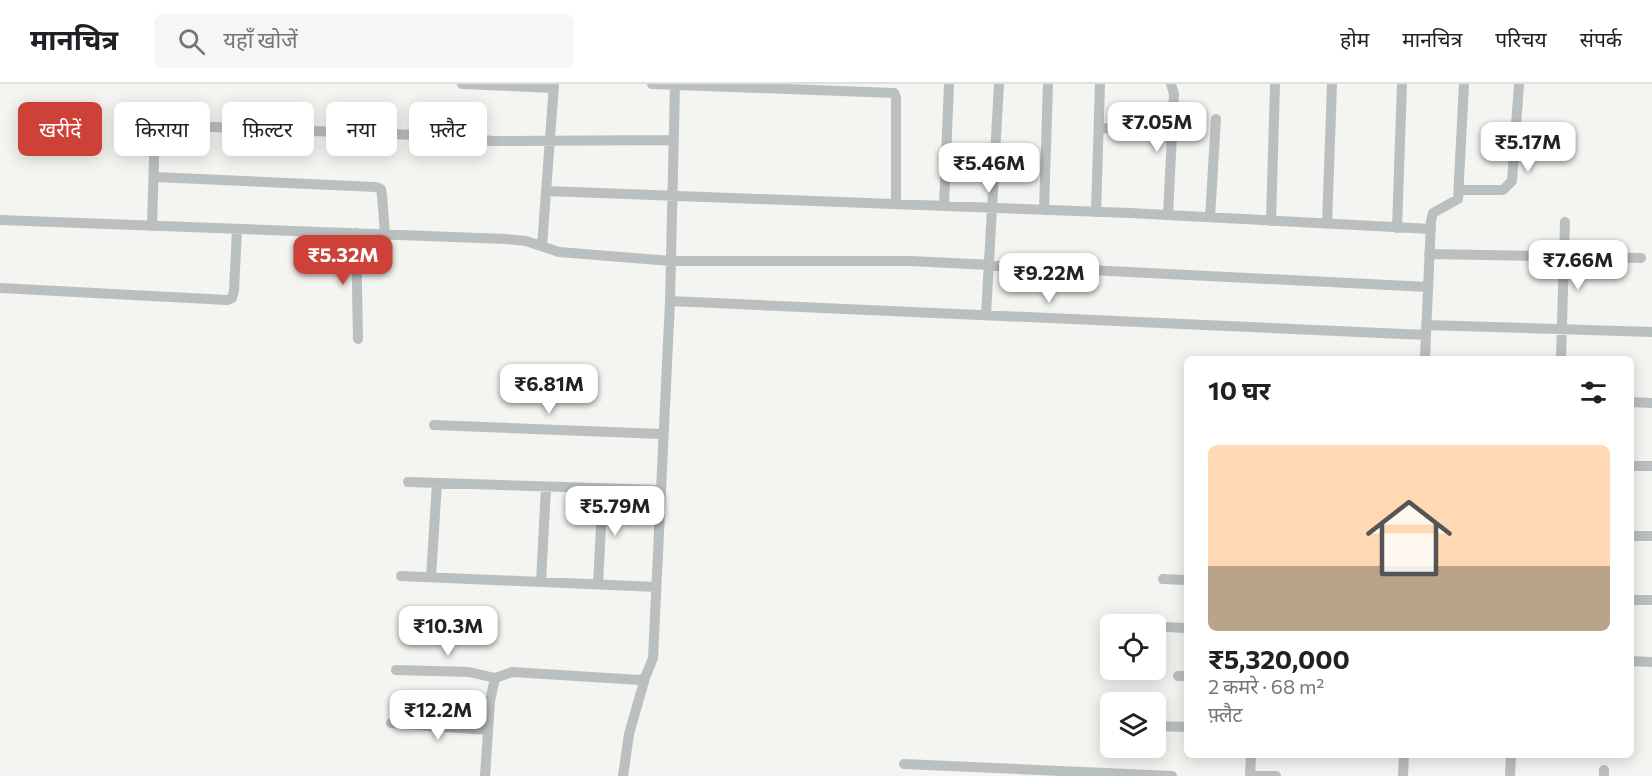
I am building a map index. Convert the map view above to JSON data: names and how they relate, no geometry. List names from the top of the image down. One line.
{"page":{"header":"मानचित्र","search":"यहाँ खोजें","nav":["होम","मानचित्र","परिचय","संपर्क"],"price":["₹7.05M","₹5.17M","₹5.46M","₹5.32M","₹7.66M","₹9.22M","₹6.81M","₹5.79M","₹10.3M","₹12.2M"],"chip":["खरीदें","किराया","फ़िल्टर","नया","फ़्लैट"],"heading":"10 घर","list":[{"name":"₹5,320,000","note":"2 कमरे · 68 m² · फ़्लैट"}]}}
